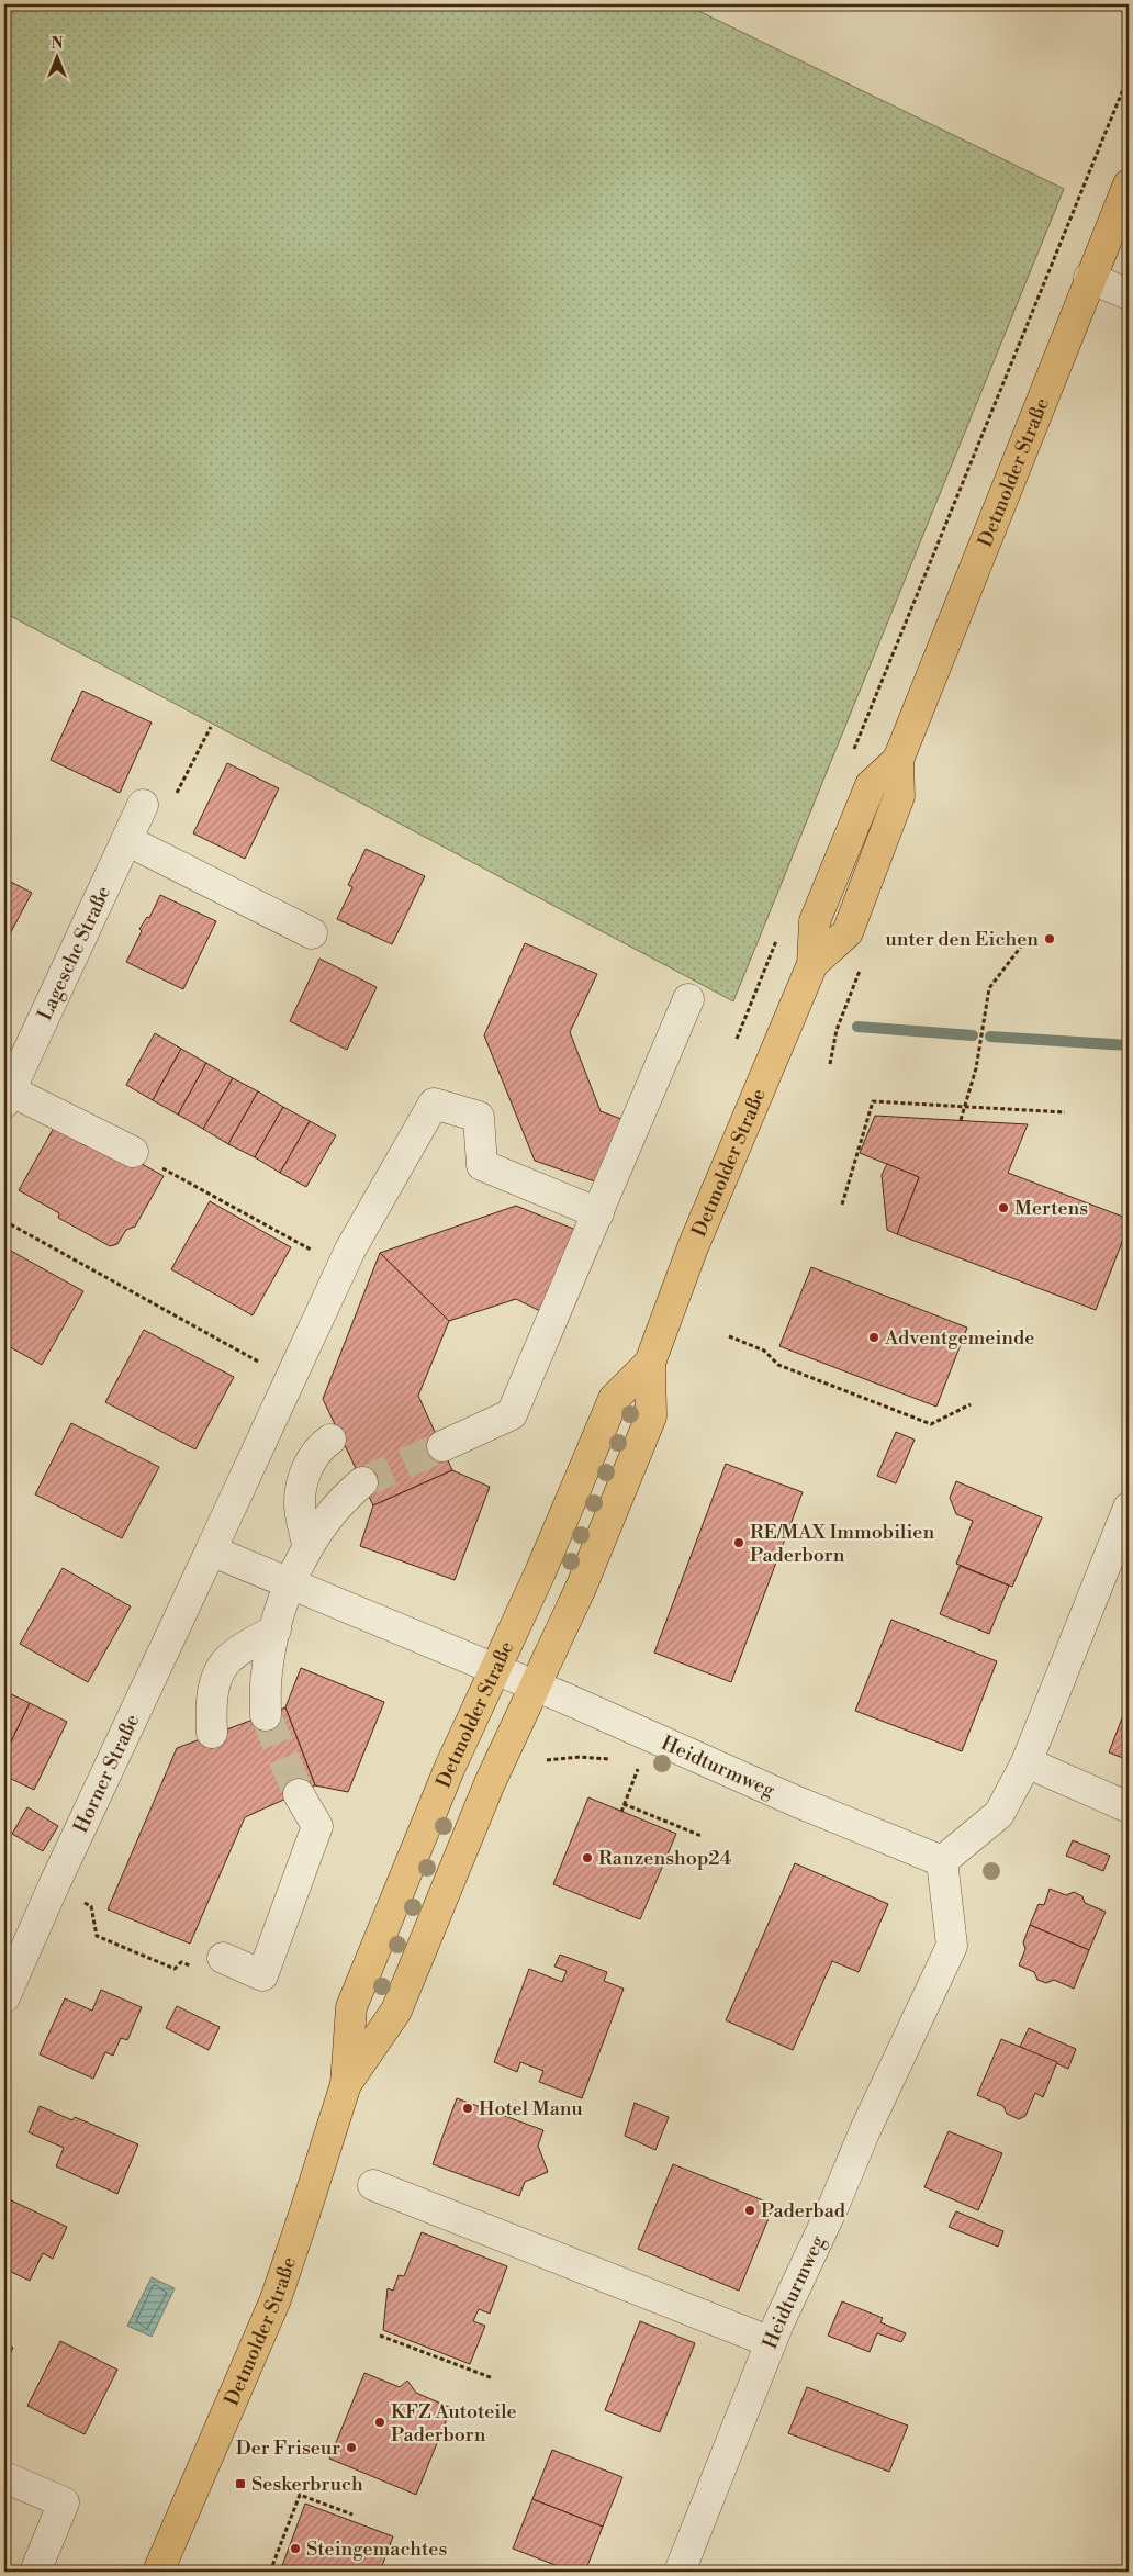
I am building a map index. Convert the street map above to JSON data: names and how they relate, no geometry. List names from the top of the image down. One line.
{"streets":{"main road":["Detmolder Straße"],"street":["Lagesche Straße","Heidturmweg","Horner Straße"]},"crossings":[["Detmolder Straße","Heidturmweg"]],"places":{"other":["unter den Eichen","Mertens","Adventgemeinde","RE/MAX Immobilien Paderborn","Ranzenshop24","Hotel Manu","Paderbad","KFZ Autoteile Paderborn","Der Friseur","Steingemachtes"],"transit":["Seskerbruch"]},"north":"top"}
